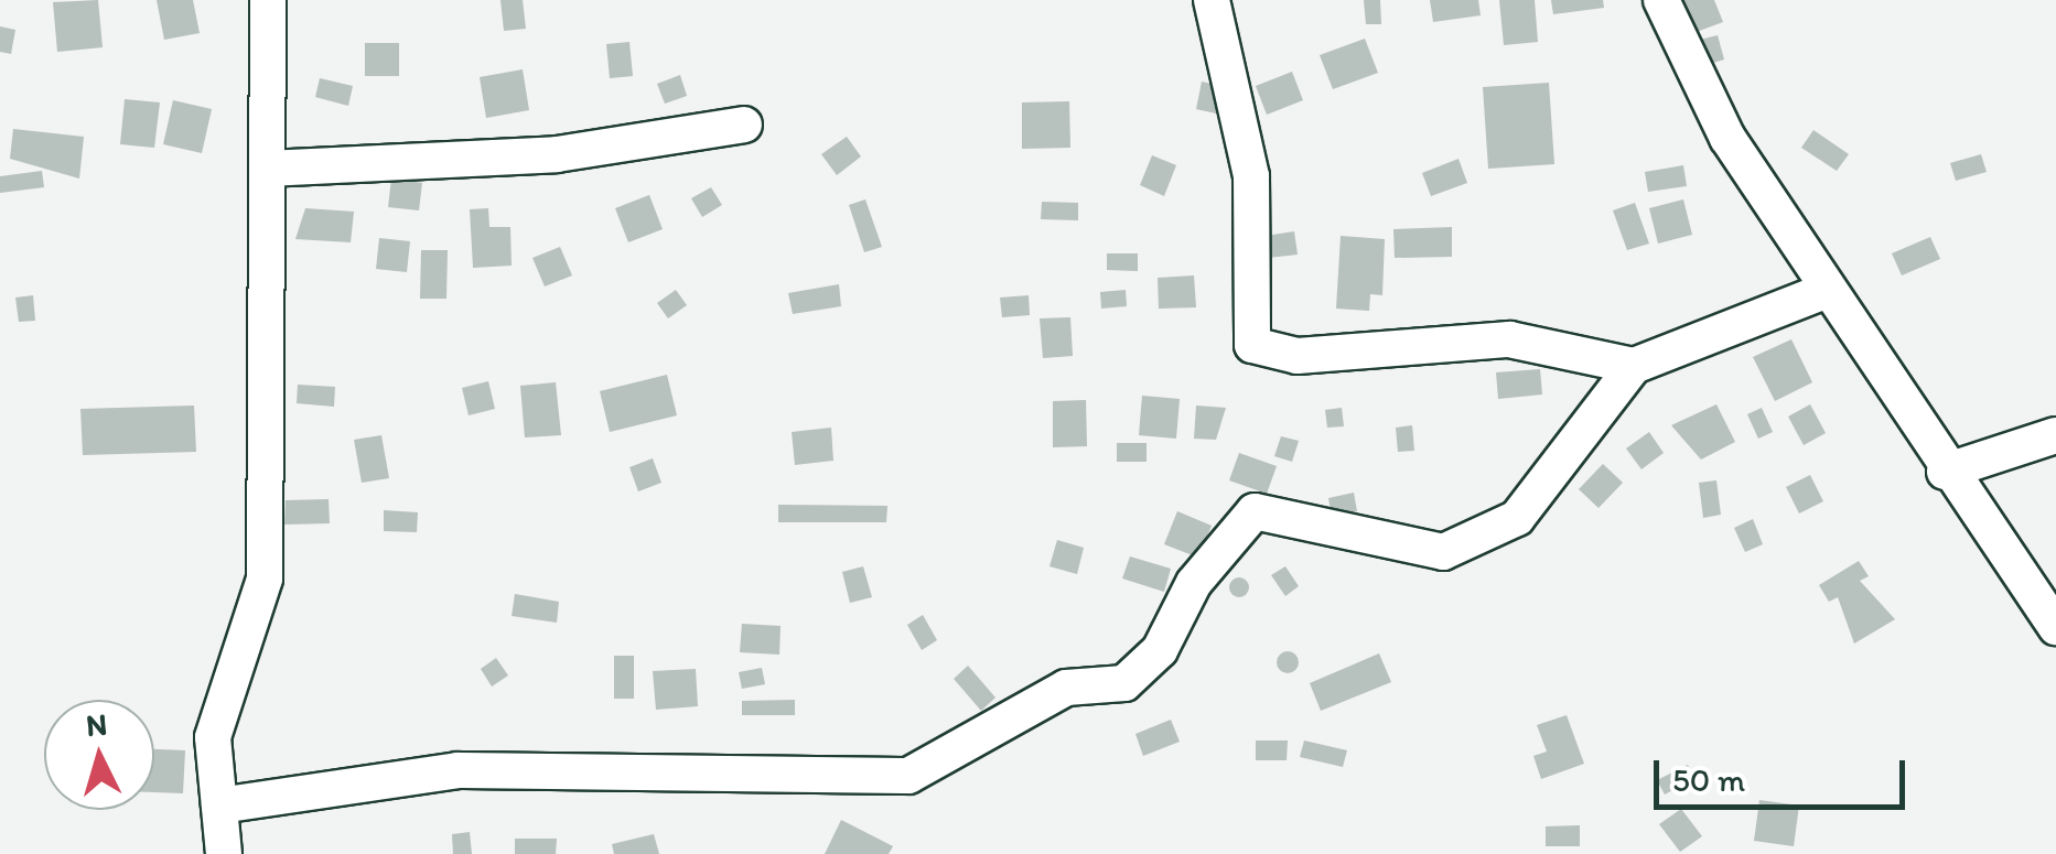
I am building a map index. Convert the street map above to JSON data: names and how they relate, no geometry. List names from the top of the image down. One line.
{"scale_bar":"50 m","north":"top"}
